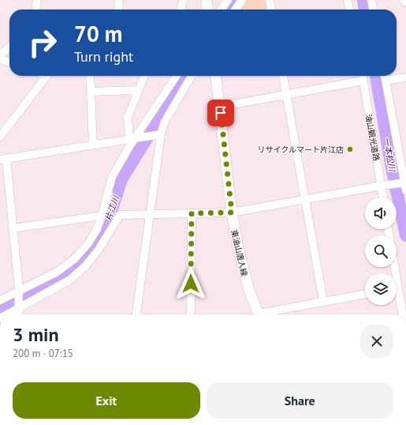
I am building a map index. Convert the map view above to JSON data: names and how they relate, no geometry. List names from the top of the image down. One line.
{"streets":{"main road":["東油山唐人線"],"street":["油山観光道路"]},"water":["一本松川","片江川"],"places":["リサイクルマート片江店"],"page":{"turn":["70 m","Turn right"],"heading":["3 min","200 m · 07:15"],"buttons":["Exit","Share"]}}
